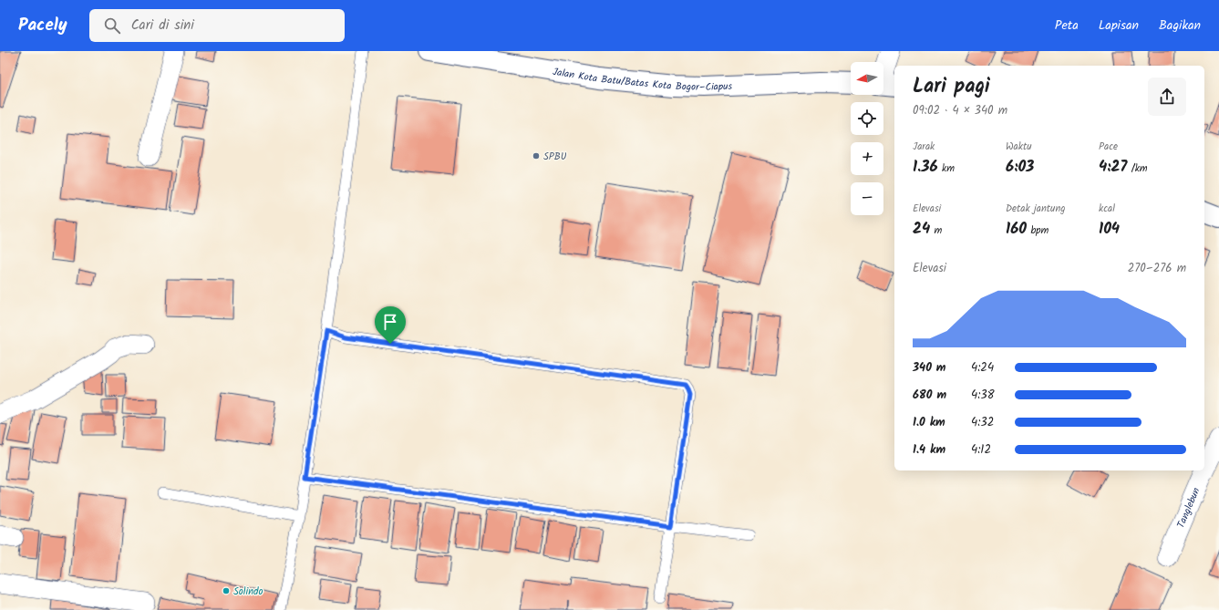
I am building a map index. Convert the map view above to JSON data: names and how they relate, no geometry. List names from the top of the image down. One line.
{"streets":{"main road":["Jalan Kota Batu/Batas Kota Bogor–Ciapus"],"street":["Tanglebun"]},"places":["SPBU","Solindo"],"north":"left","page":{"header":"Pacely","search":"Cari di sini","nav":["Peta","Lapisan","Bagikan"],"map_buttons":["+","−"],"heading":["Lari pagi","09:02 · 4 × 340 m"],"stats":[["Jarak","1.36 km"],["Waktu","6:03"],["Pace","4:27 /km"],["Elevasi","24 m"],["Detak jantung","160 bpm"],["kcal","104"]],"chart":["Elevasi","270–276 m"],"list":[{"name":"340 m","note":"4:24"},{"name":"680 m","note":"4:38"},{"name":"1.0 km","note":"4:32"},{"name":"1.4 km","note":"4:12"}]}}
